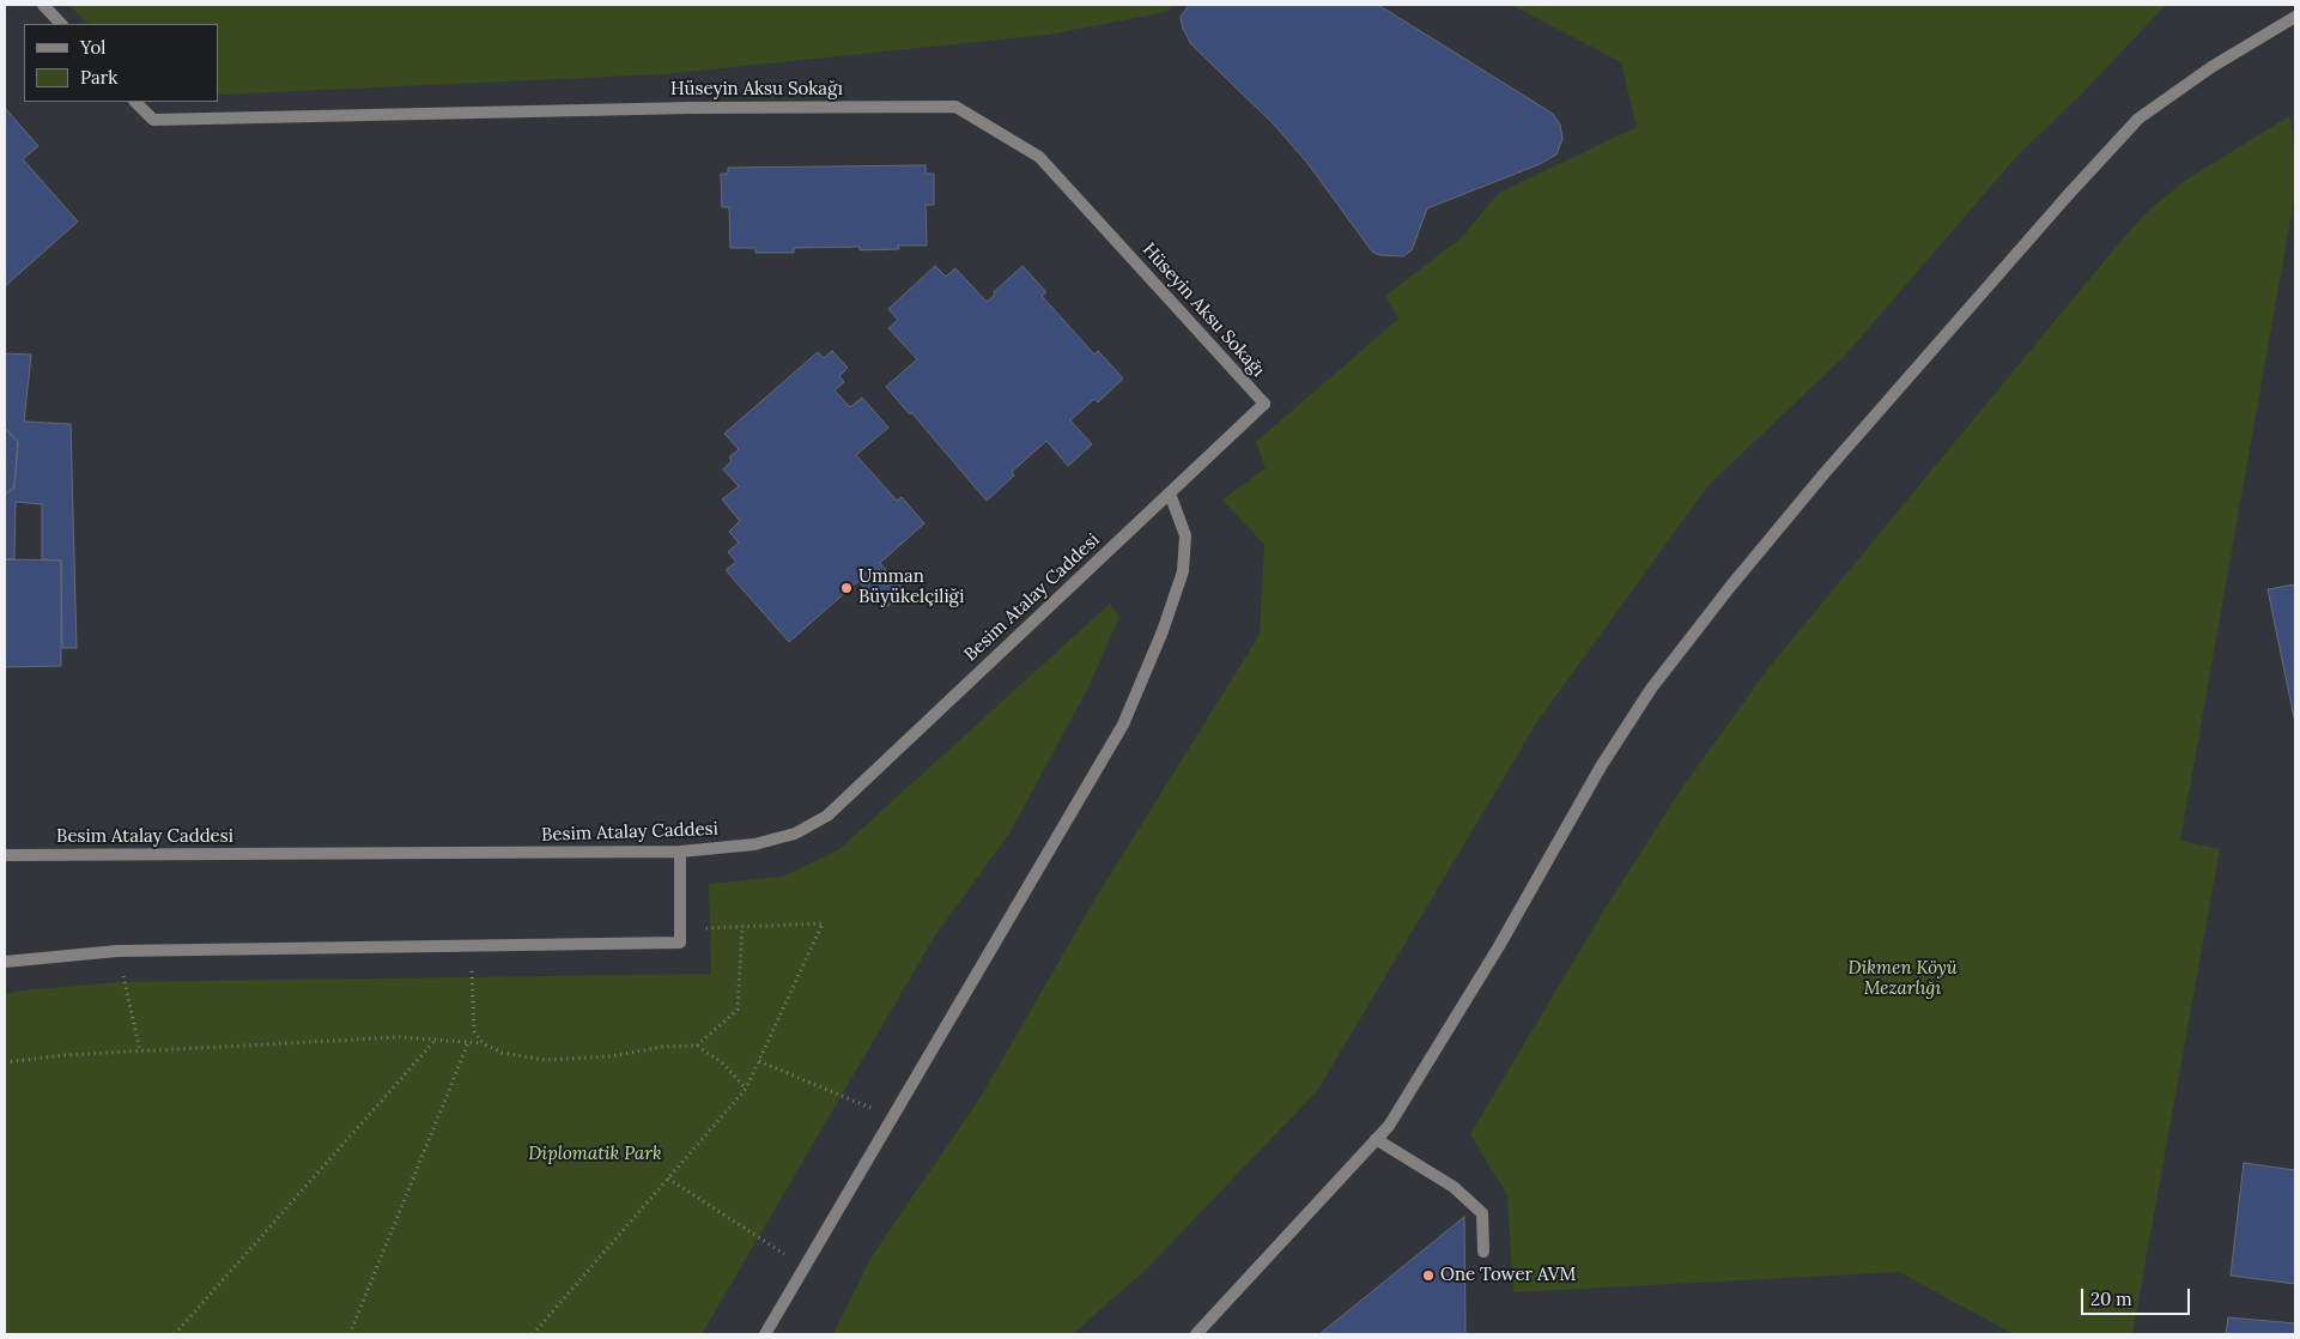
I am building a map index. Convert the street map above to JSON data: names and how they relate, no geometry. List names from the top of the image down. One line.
{"streets":{"street":["Hüseyin Aksu Sokağı","Besim Atalay Caddesi"]},"crossings":[["Hüseyin Aksu Sokağı","Besim Atalay Caddesi"]],"parks":["Dikmen Köyü Mezarlığı","Diplomatik Park"],"places":["Umman Büyükelçiliği","One Tower AVM"],"legend":["Yol","Park"],"scale_bar":"20 m"}
